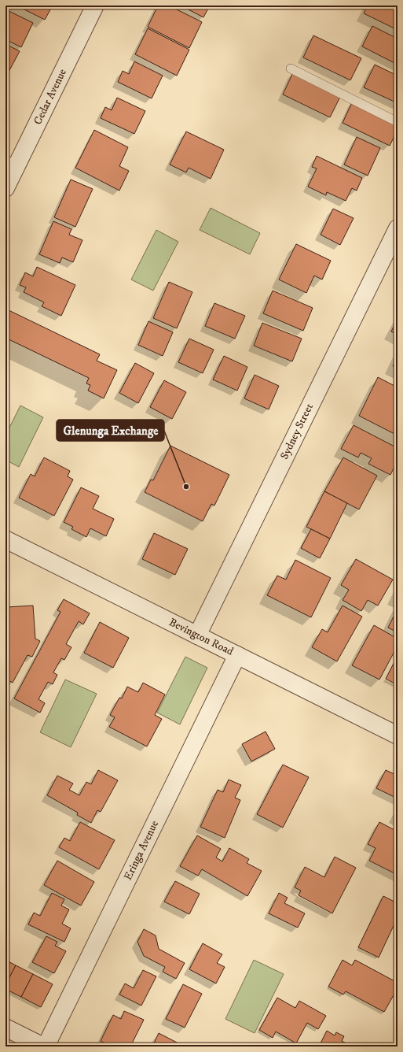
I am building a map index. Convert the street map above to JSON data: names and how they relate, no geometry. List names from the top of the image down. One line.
{"streets":{"street":["Cedar Avenue","Sydney Street","Bevington Road","Eringa Avenue"]},"crossings":[["Sydney Street","Bevington Road"],["Bevington Road","Eringa Avenue"]],"places":["Glenunga Exchange"]}
